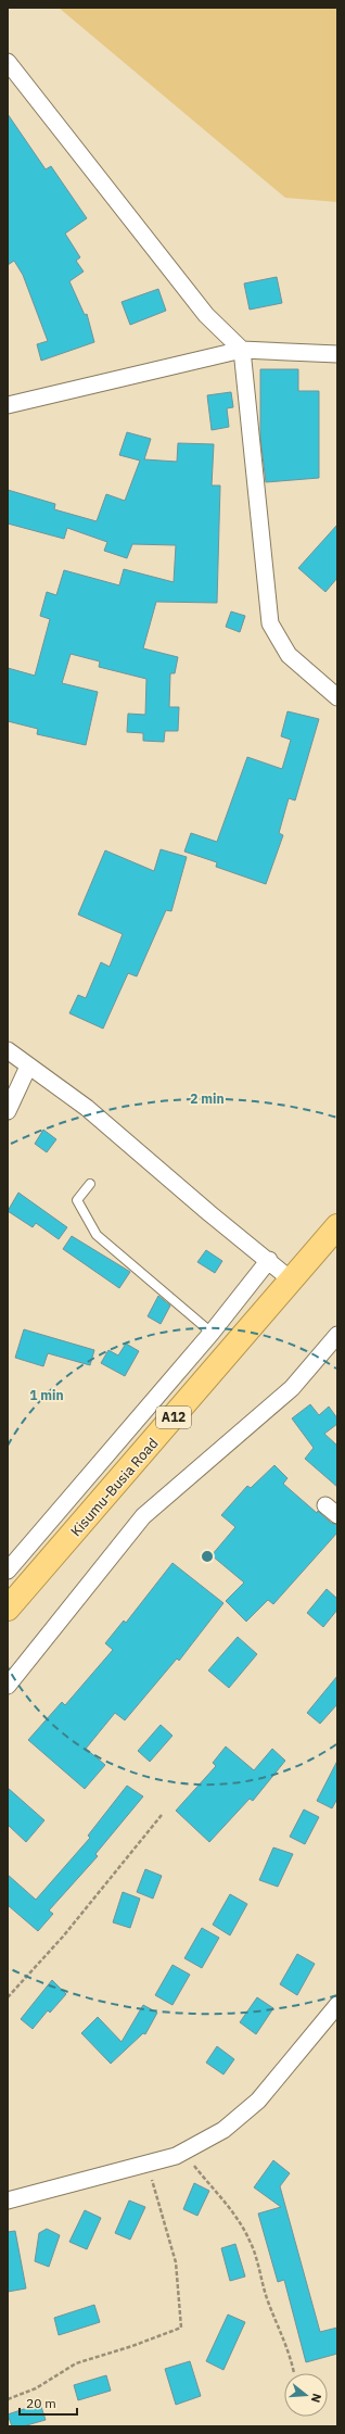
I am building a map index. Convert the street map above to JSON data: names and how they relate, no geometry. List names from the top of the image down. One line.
{"streets":{"highway":["A12","Kisumu-Busia Road"]},"scale_bar":"20 m","north":"right","rings":["2 min","1 min"]}
